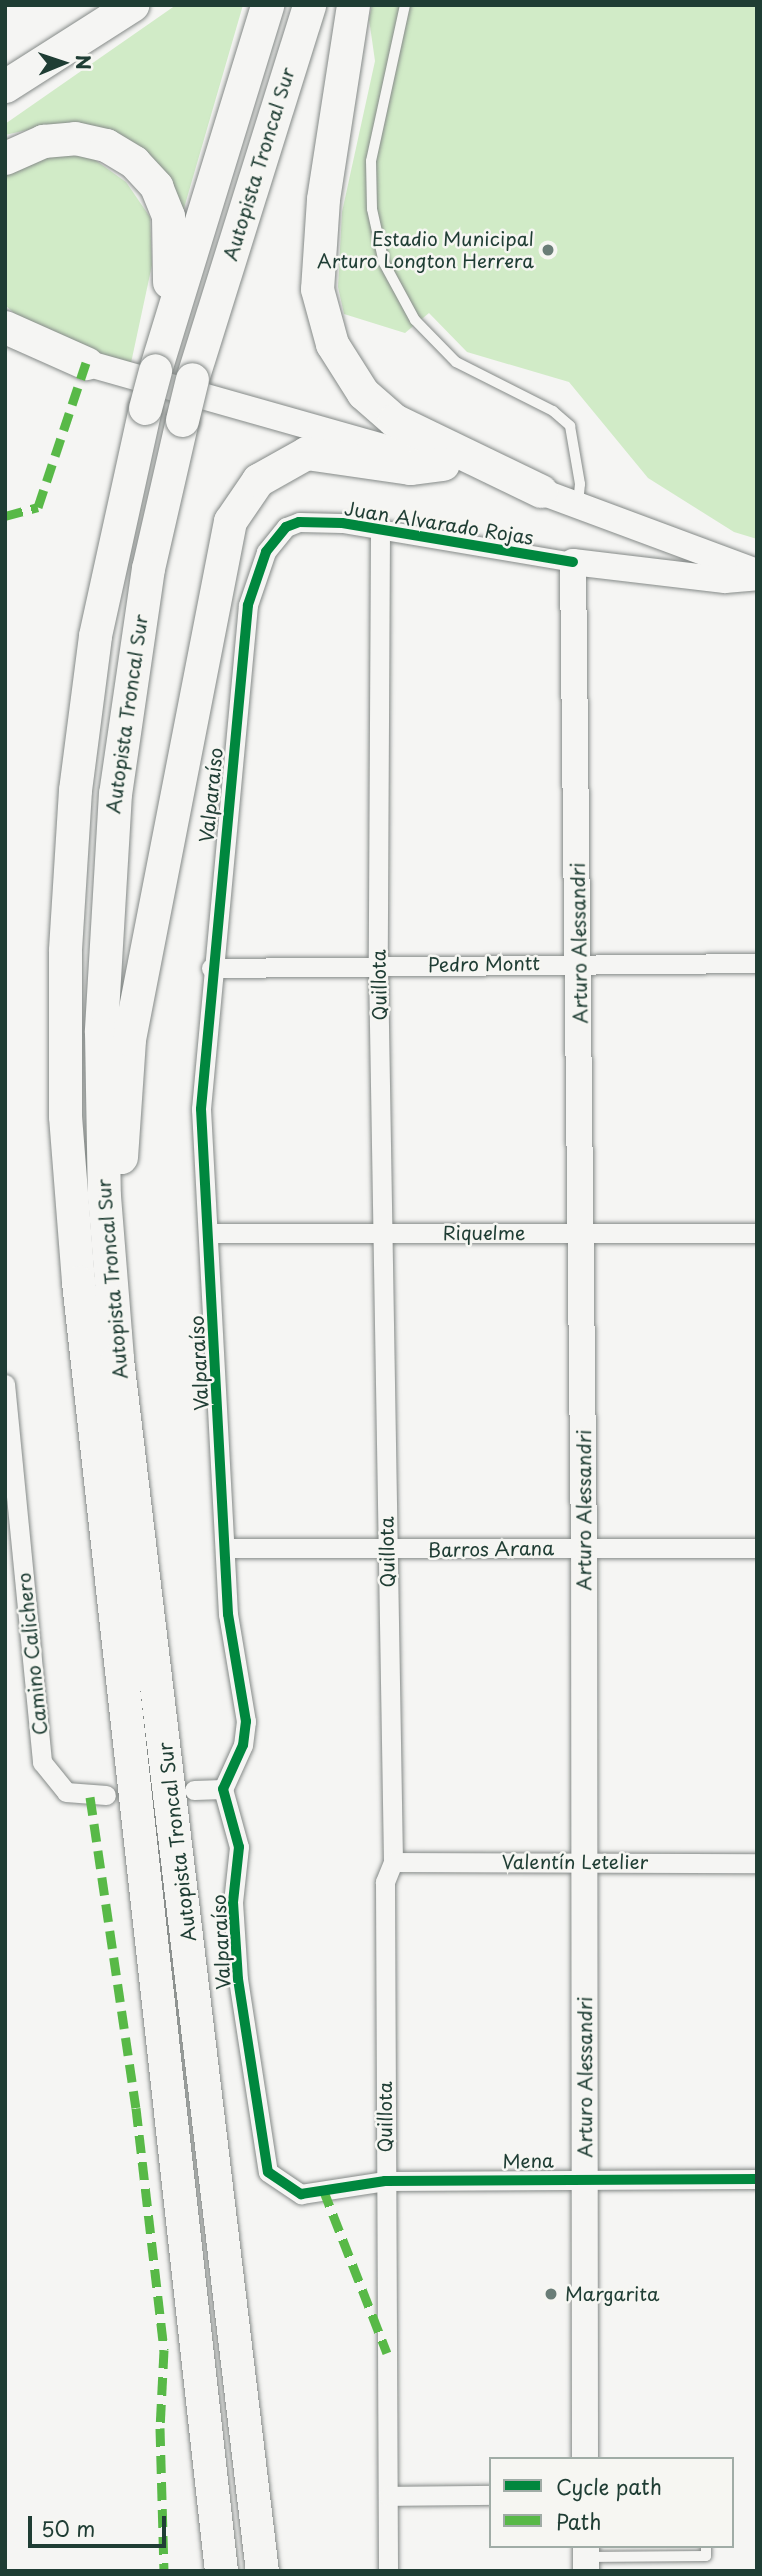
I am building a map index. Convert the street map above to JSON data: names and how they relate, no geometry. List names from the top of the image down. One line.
{"streets":{"highway":["Autopista Troncal Sur"],"main road":["Juan Alvarado Rojas","Arturo Alessandri"],"street":["Valparaíso","Pedro Montt","Quillota","Riquelme","Barros Arana","Camino Calichero","Valentín Letelier","Mena"]},"crossings":[["Juan Alvarado Rojas","Valparaíso"],["Juan Alvarado Rojas","Arturo Alessandri"],["Juan Alvarado Rojas","Quillota"],["Valparaíso","Pedro Montt"],["Valparaíso","Riquelme"],["Valparaíso","Barros Arana"],["Valparaíso","Mena"],["Arturo Alessandri","Pedro Montt"],["Arturo Alessandri","Riquelme"],["Arturo Alessandri","Barros Arana"],["Arturo Alessandri","Valentín Letelier"],["Arturo Alessandri","Mena"],["Pedro Montt","Quillota"],["Quillota","Riquelme"],["Quillota","Barros Arana"],["Quillota","Valentín Letelier"],["Quillota","Mena"]],"places":["Estadio Municipal Arturo Longton Herrera","Margarita"],"legend":["Cycle path","Path"],"scale_bar":"50 m","north":"right"}
